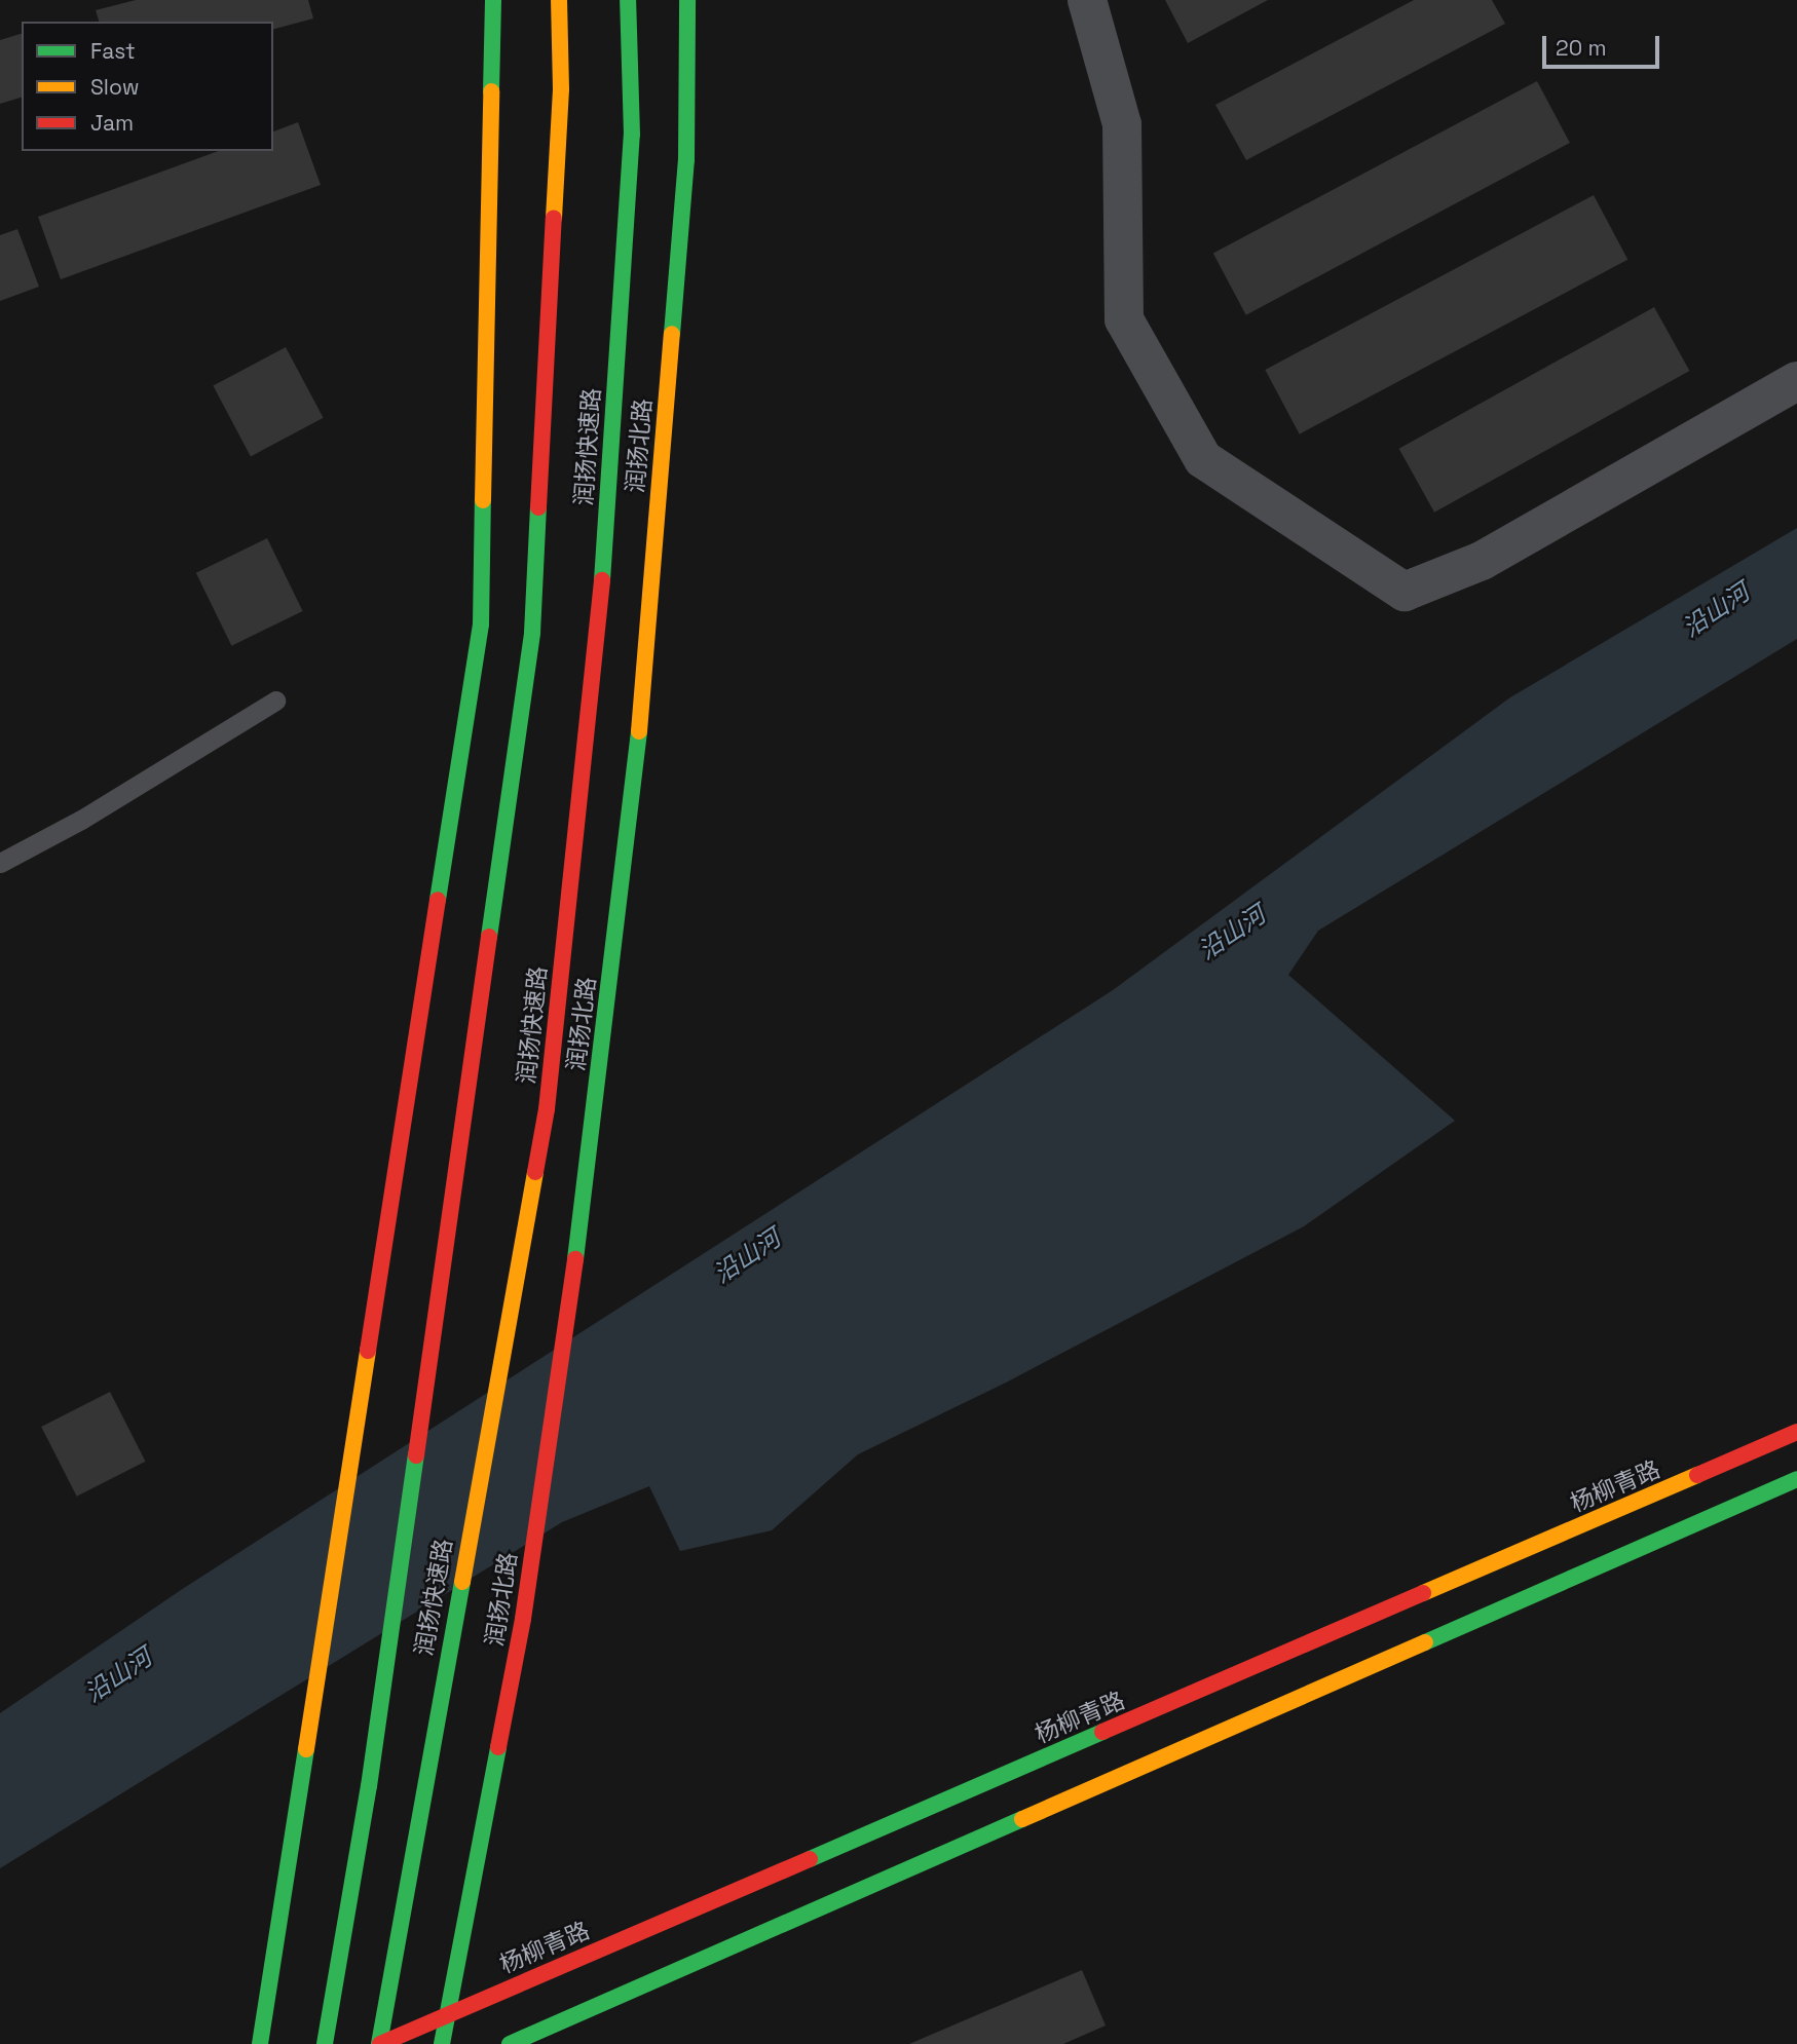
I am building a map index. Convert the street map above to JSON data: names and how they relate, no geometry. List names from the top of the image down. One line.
{"streets":{"main road":["润扬北路","润扬快速路","杨柳青路"]},"crossings":[["润扬北路","杨柳青路"],["润扬快速路","杨柳青路"]],"water":["沿山河"],"legend":["Fast","Slow","Jam"],"scale_bar":"20 m"}
